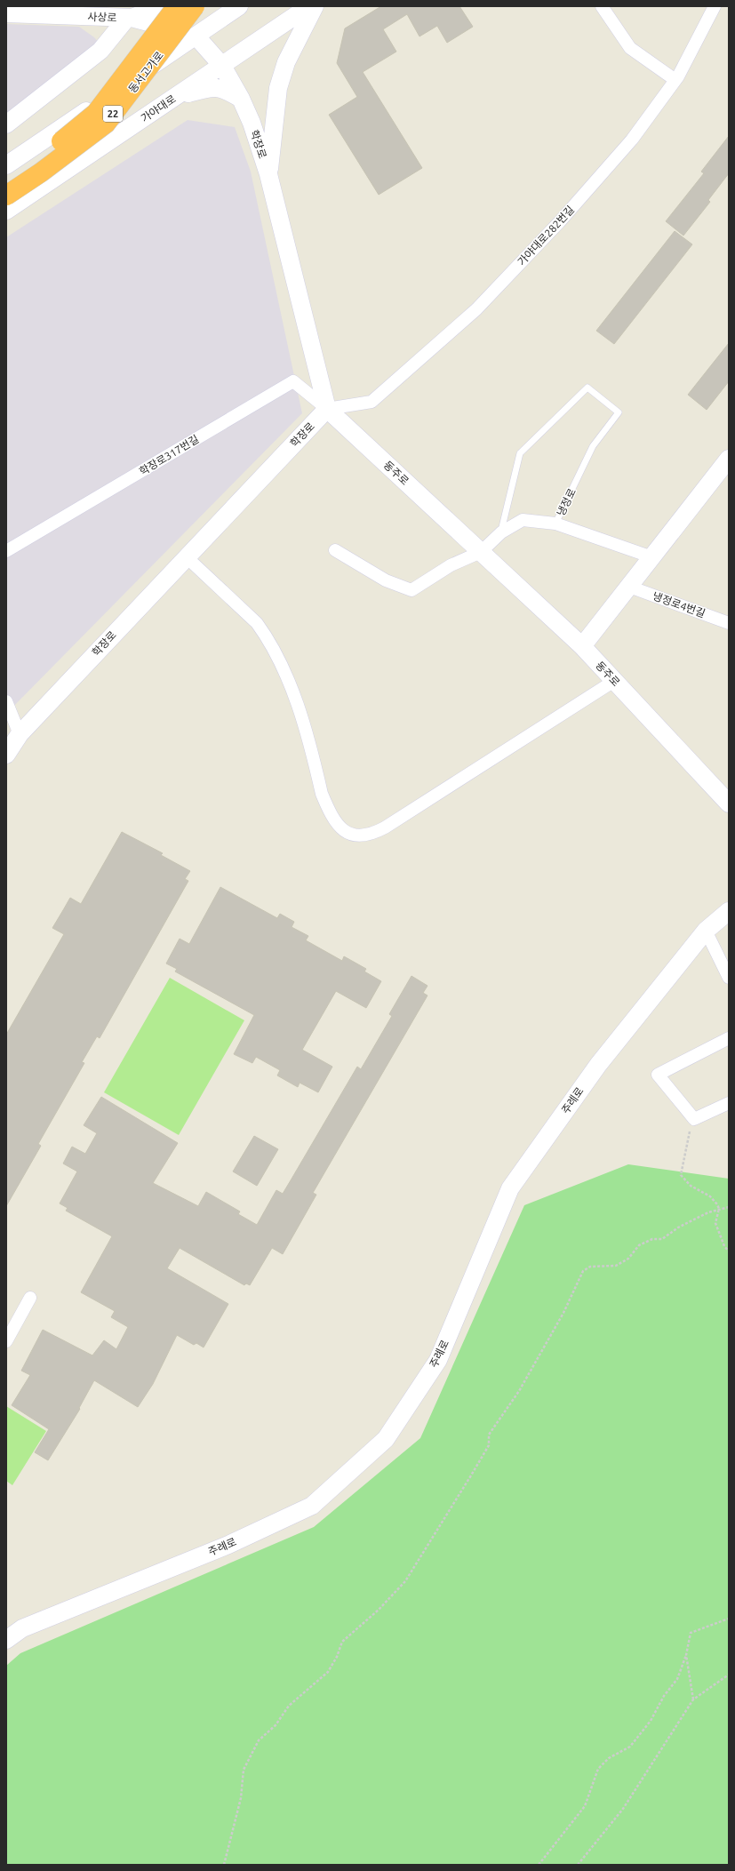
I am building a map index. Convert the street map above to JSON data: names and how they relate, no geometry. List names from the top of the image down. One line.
{"streets":{"highway":["동서고가로","22"],"main road":["사상로","가야대로","학장로","동주로","주례로"],"street":["가야대로282번길","학장로317번길","냉정로","냉정로4번길"]},"crossings":[["사상로","학장로"],["가야대로","학장로"],["학장로","가야대로282번길"],["학장로","학장로317번길"],["학장로","동주로"],["가야대로282번길","학장로317번길"],["가야대로282번길","동주로"],["학장로317번길","동주로"]]}
